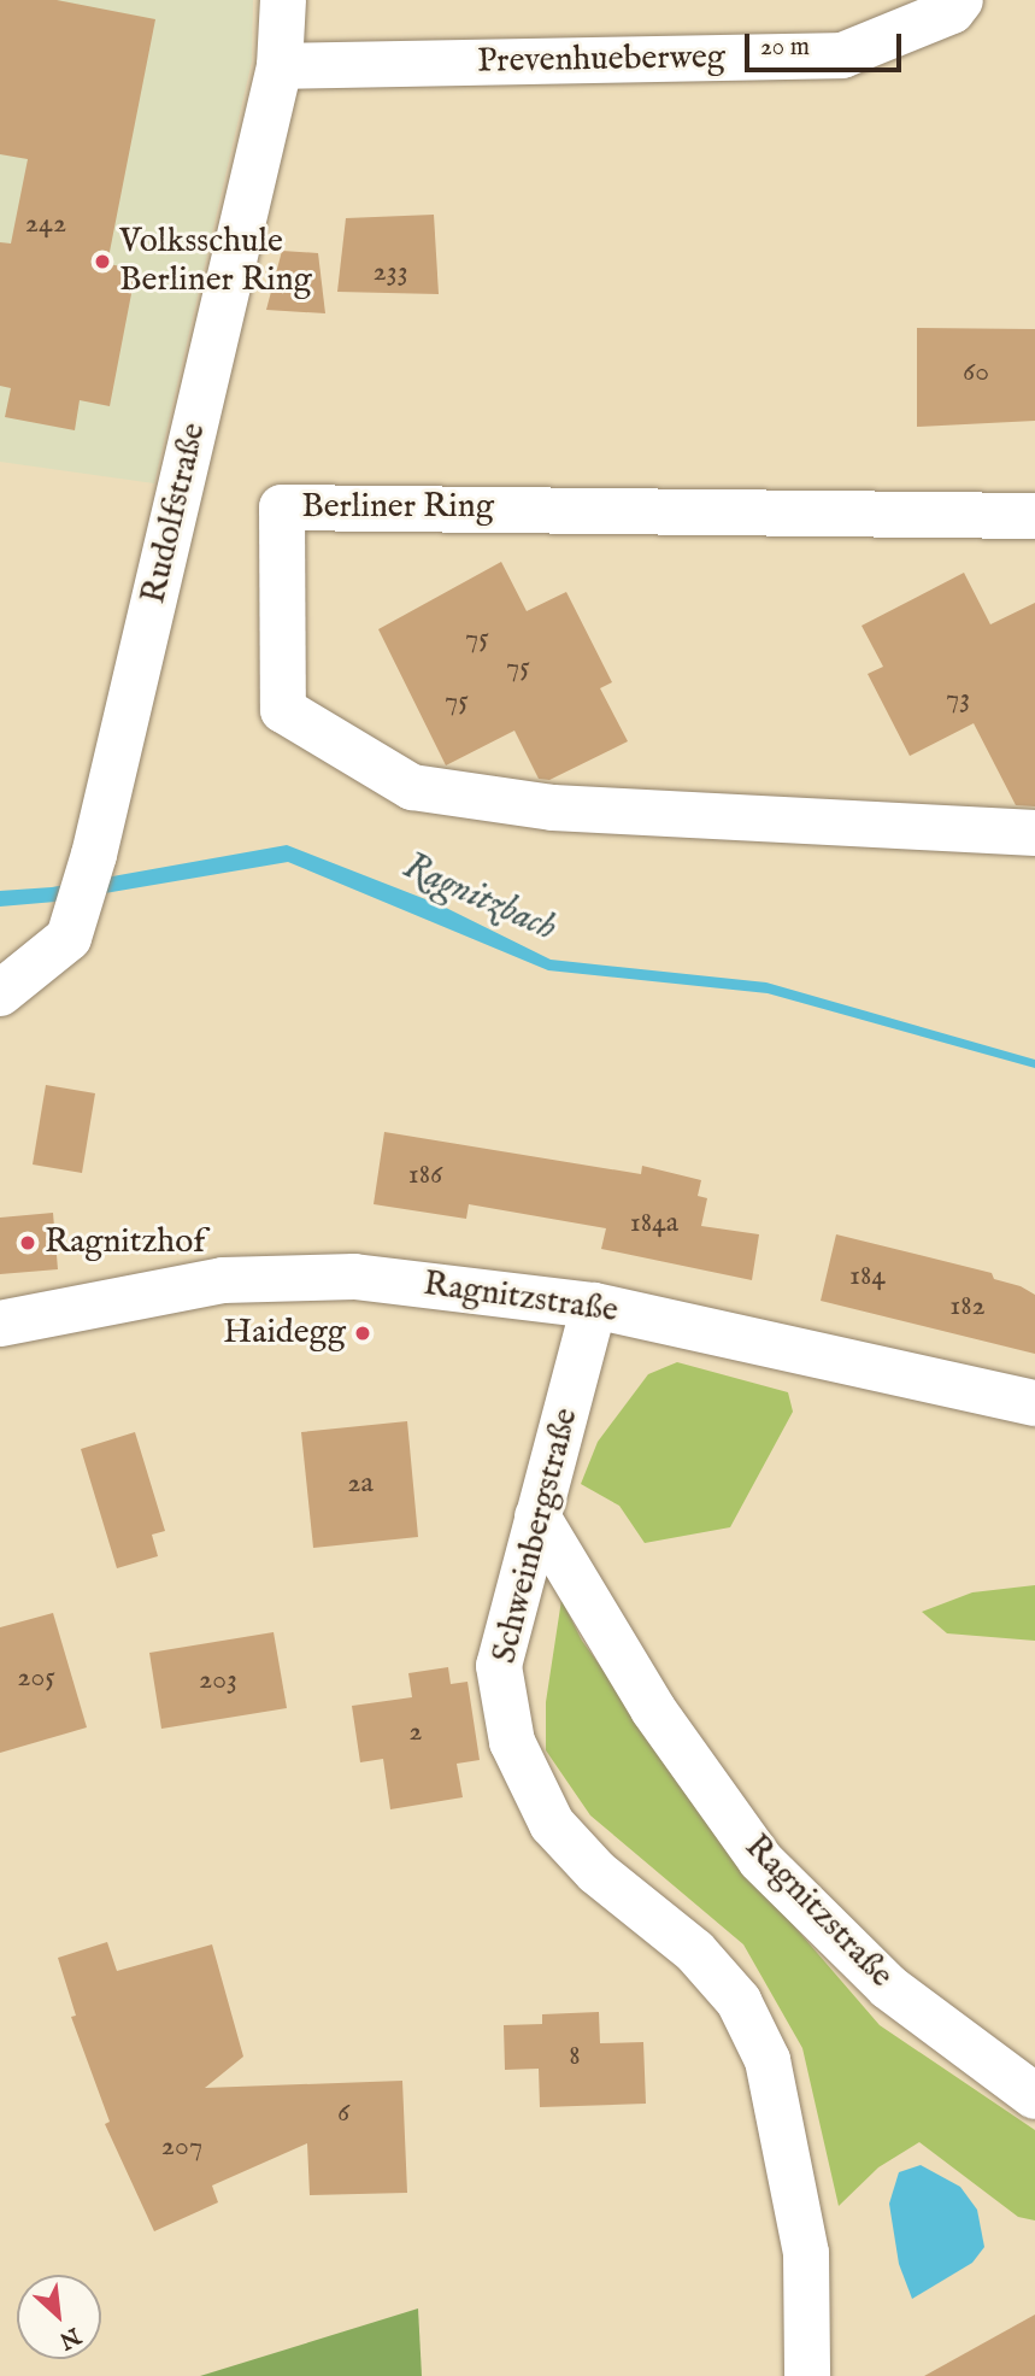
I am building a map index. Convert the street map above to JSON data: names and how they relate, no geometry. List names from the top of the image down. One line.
{"streets":{"street":["Prevenhueberweg","Berliner Ring","Rudolfstraße","Ragnitzstraße","Schweinbergstraße"]},"crossings":[["Prevenhueberweg","Rudolfstraße"],["Ragnitzstraße","Schweinbergstraße"]],"water":["Ragnitzbach"],"places":["Volksschule Berliner Ring","Ragnitzhof","Haidegg"],"house_numbers":["242","233","60","75","75","73","75","186","184a","184","182","2a","205","203","2","8","6","207"],"scale_bar":"20 m","north":"bottom right"}
